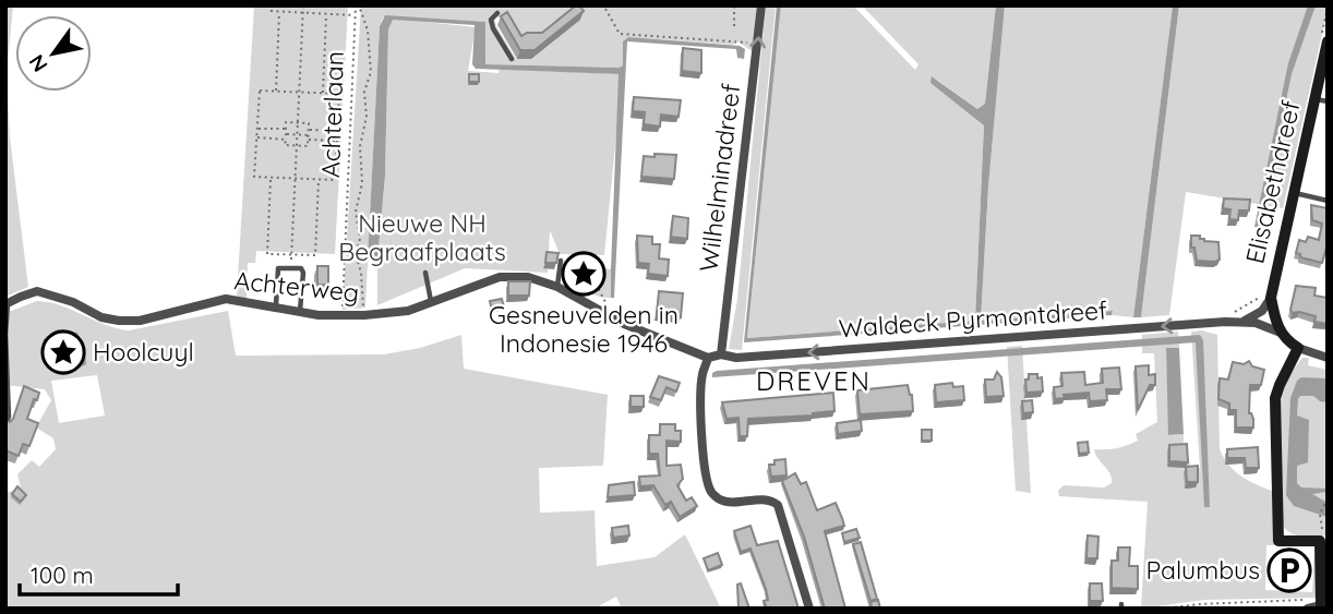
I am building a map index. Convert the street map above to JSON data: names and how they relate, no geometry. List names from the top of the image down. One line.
{"streets":{"street":["Wilhelminadreef","Elisabethdreef","Achterweg","Waldeck Pyrmontdreef"],"path":["Achterlaan"]},"crossings":[["Achterlaan","Achterweg"],["Wilhelminadreef","Waldeck Pyrmontdreef"],["Elisabethdreef","Waldeck Pyrmontdreef"],["Achterweg","Waldeck Pyrmontdreef"]],"one_way":["Wilhelminadreef","Waldeck Pyrmontdreef"],"districts":["DREVEN"],"parks":["Nieuwe NH Begraafplaats"],"places":{"place":["Gesneuvelden in Indonesie 1946","Hoolcuyl"],"parking":["Palumbus"]},"scale_bar":"100 m","north":"bottom left"}
